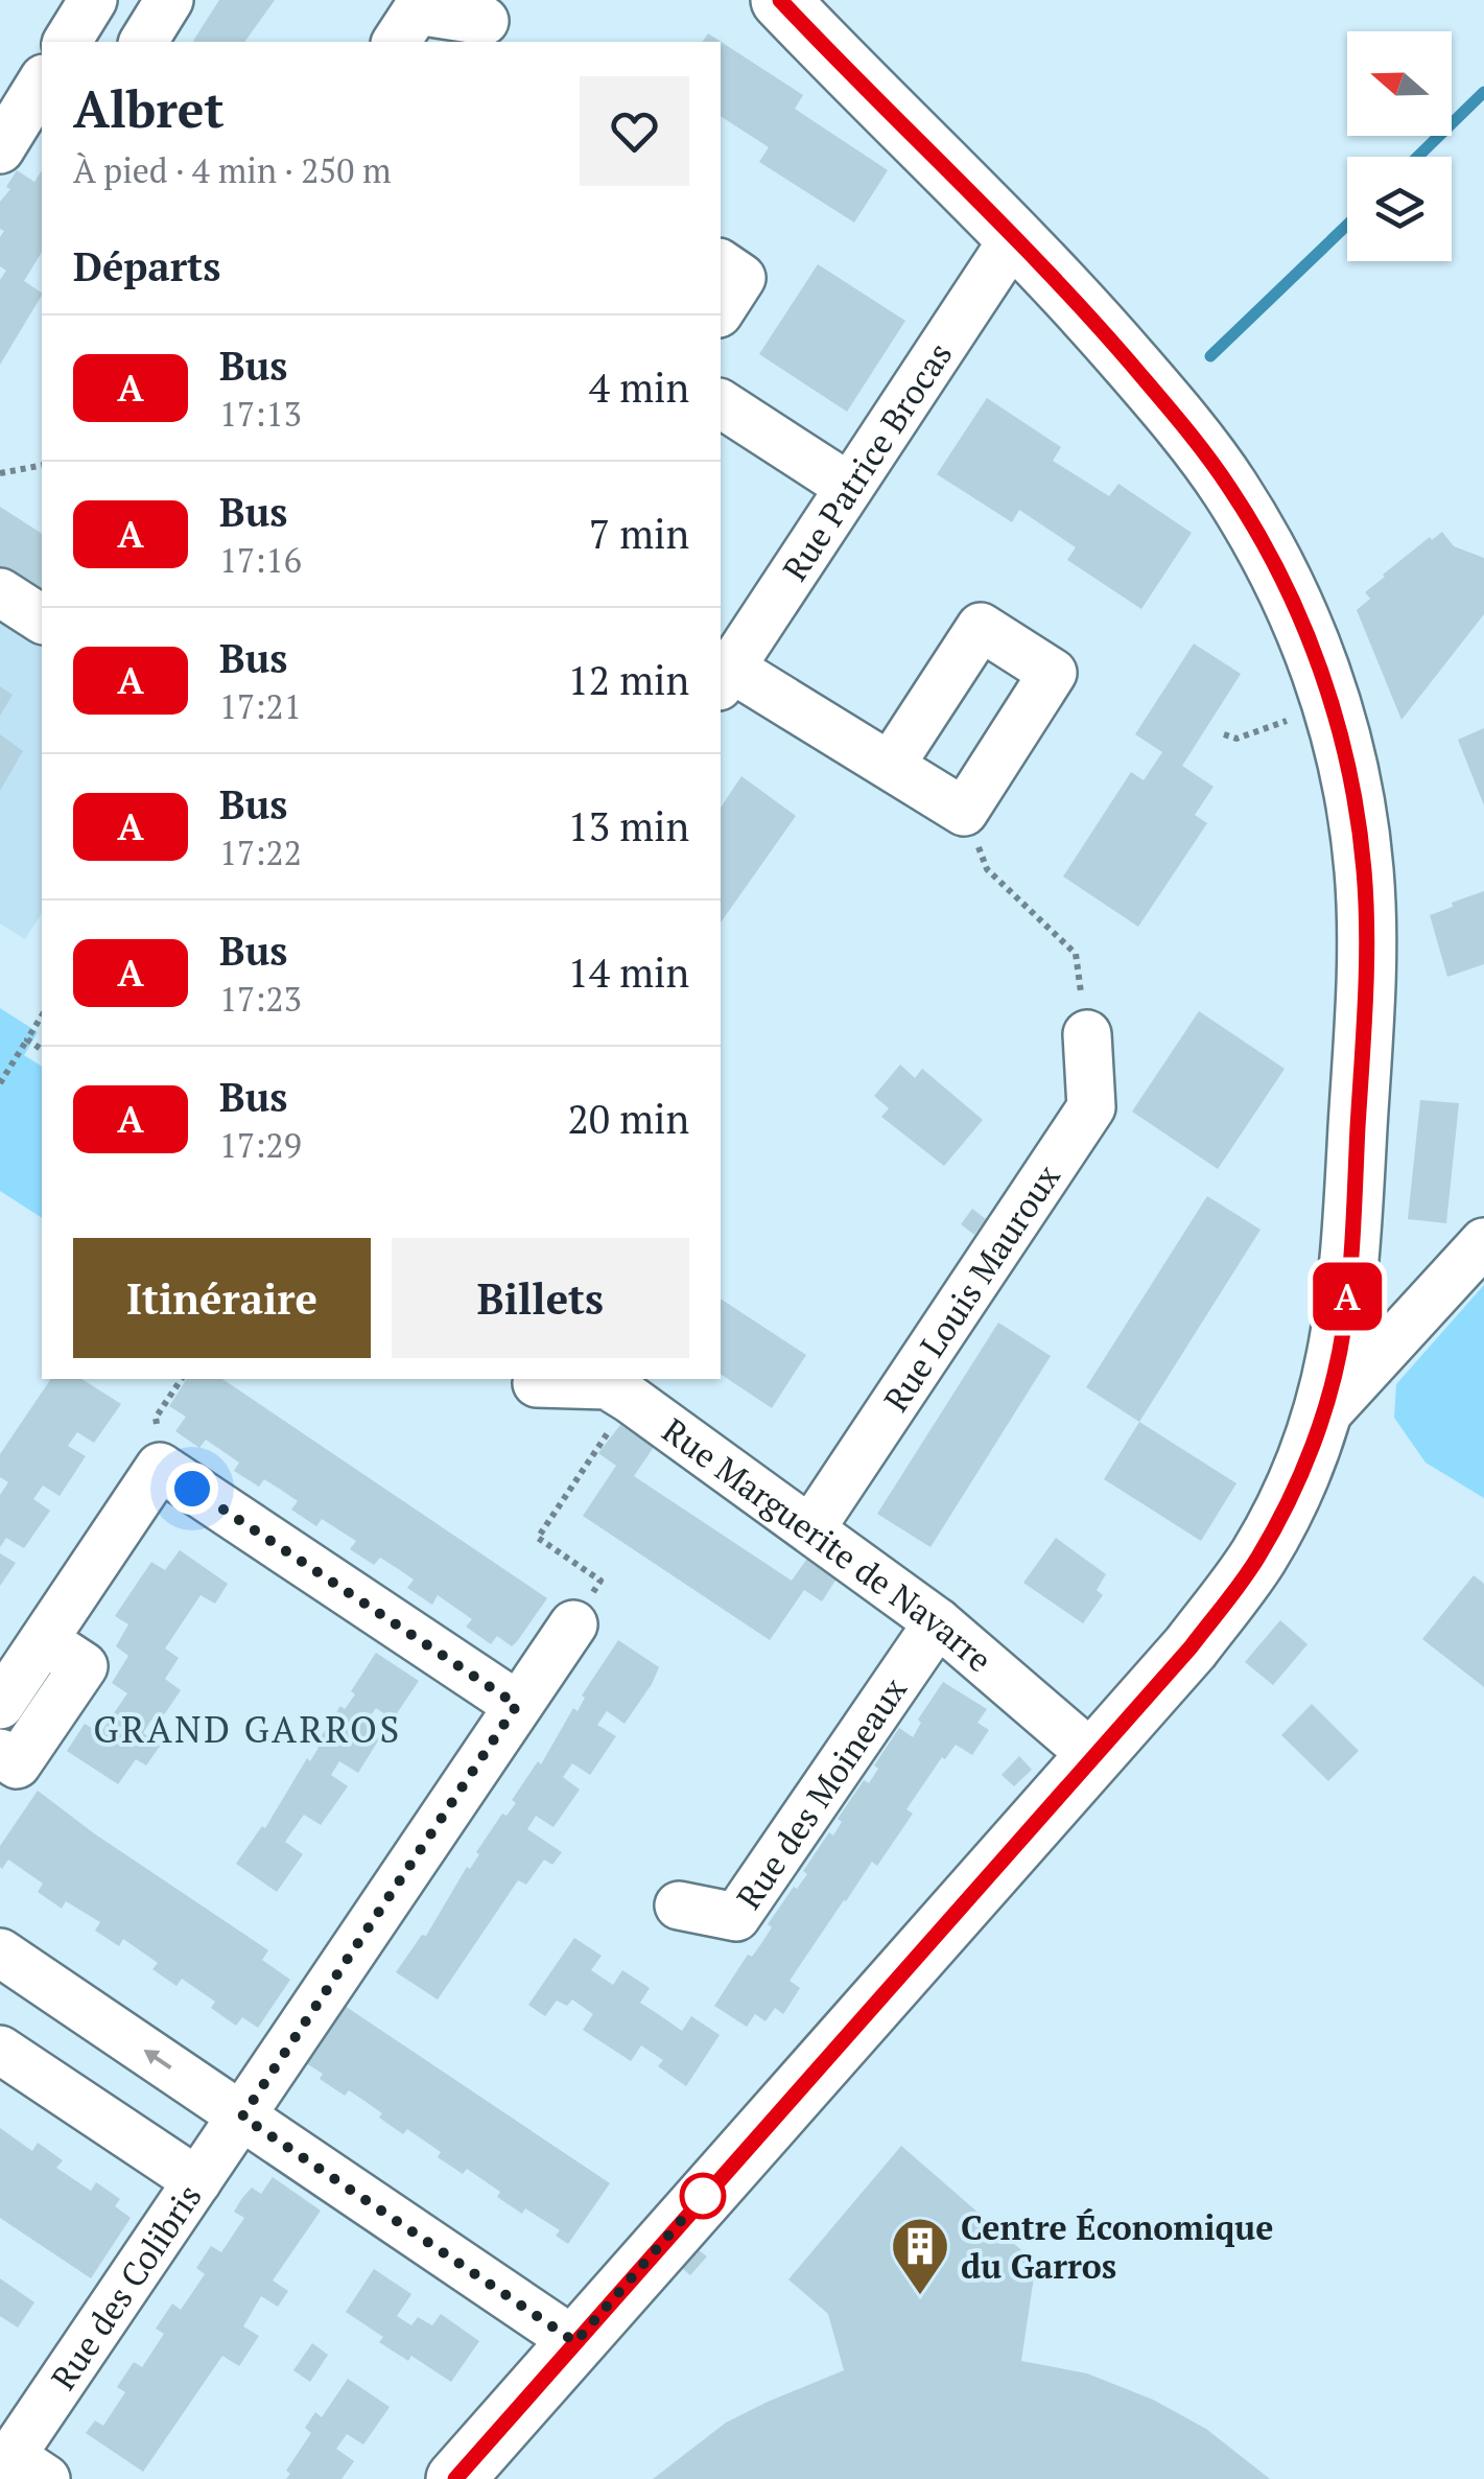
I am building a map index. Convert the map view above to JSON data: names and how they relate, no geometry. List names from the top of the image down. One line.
{"streets":{"street":["Rue Patrice Brocas","Rue Louis Mauroux","Rue Marguerite de Navarre","Rue des Moineaux","Rue des Colibris"]},"crossings":[["Rue Louis Mauroux","Rue Marguerite de Navarre"],["Rue Marguerite de Navarre","Rue des Moineaux"]],"districts":["GRAND GARROS"],"places":{"building":["Centre Économique du Garros"]},"lines":["bus line A"],"north":"left","page":{"on_map":"A","heading":[["Albret","À pied · 4 min · 250 m"],"Départs"],"list":[{"mark":"A","name":"Bus","note":"17:13","value":"4 min"},{"mark":"A","name":"Bus","note":"17:16","value":"7 min"},{"mark":"A","name":"Bus","note":"17:21","value":"12 min"},{"mark":"A","name":"Bus","note":"17:22","value":"13 min"},{"mark":"A","name":"Bus","note":"17:23","value":"14 min"},{"mark":"A","name":"Bus","note":"17:29","value":"20 min"}],"buttons":["Itinéraire","Billets"]}}
